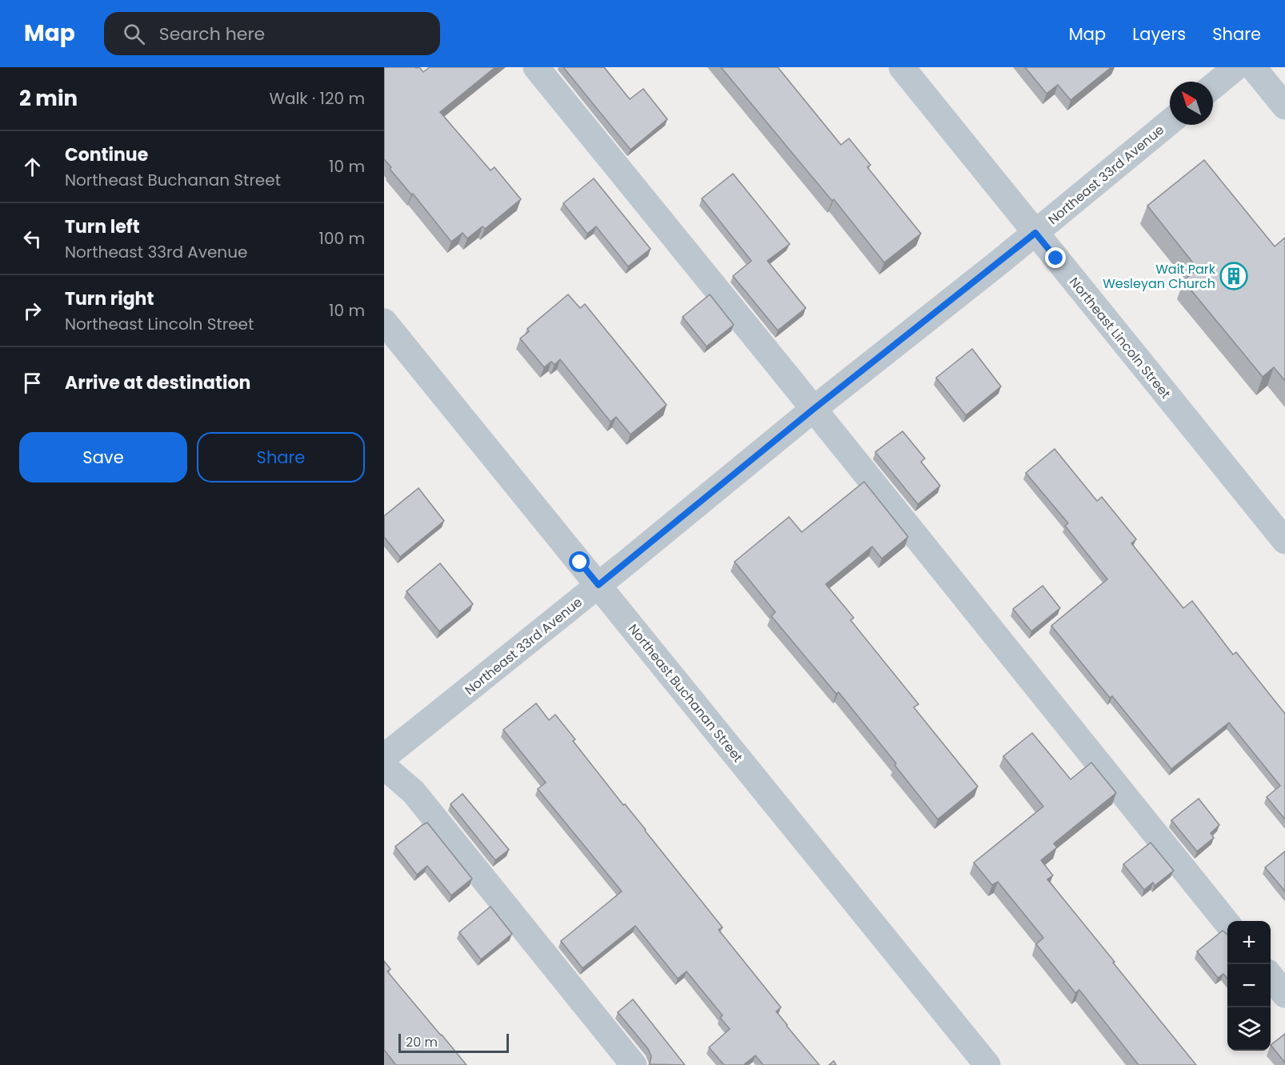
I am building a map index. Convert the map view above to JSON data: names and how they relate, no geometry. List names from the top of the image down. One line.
{"streets":{"street":["Northeast 33rd Avenue","Northeast Lincoln Street","Northeast Buchanan Street"]},"crossings":[["Northeast 33rd Avenue","Northeast Lincoln Street"],["Northeast 33rd Avenue","Northeast Buchanan Street"]],"places":{"building":["Wait Park Wesleyan Church"]},"scale_bar":"20 m","north":"top left","page":{"header":"Map","search":"Search here","nav":["Map","Layers","Share"],"heading":["2 min","Walk · 120 m"],"list":[["Continue","Northeast Buchanan Street","10 m"],["Turn left","Northeast 33rd Avenue","100 m"],["Turn right","Northeast Lincoln Street","10 m"],"Arrive at destination"],"buttons":["Save","Share"],"map_buttons":["+","−"],"scale":"20 m"}}
